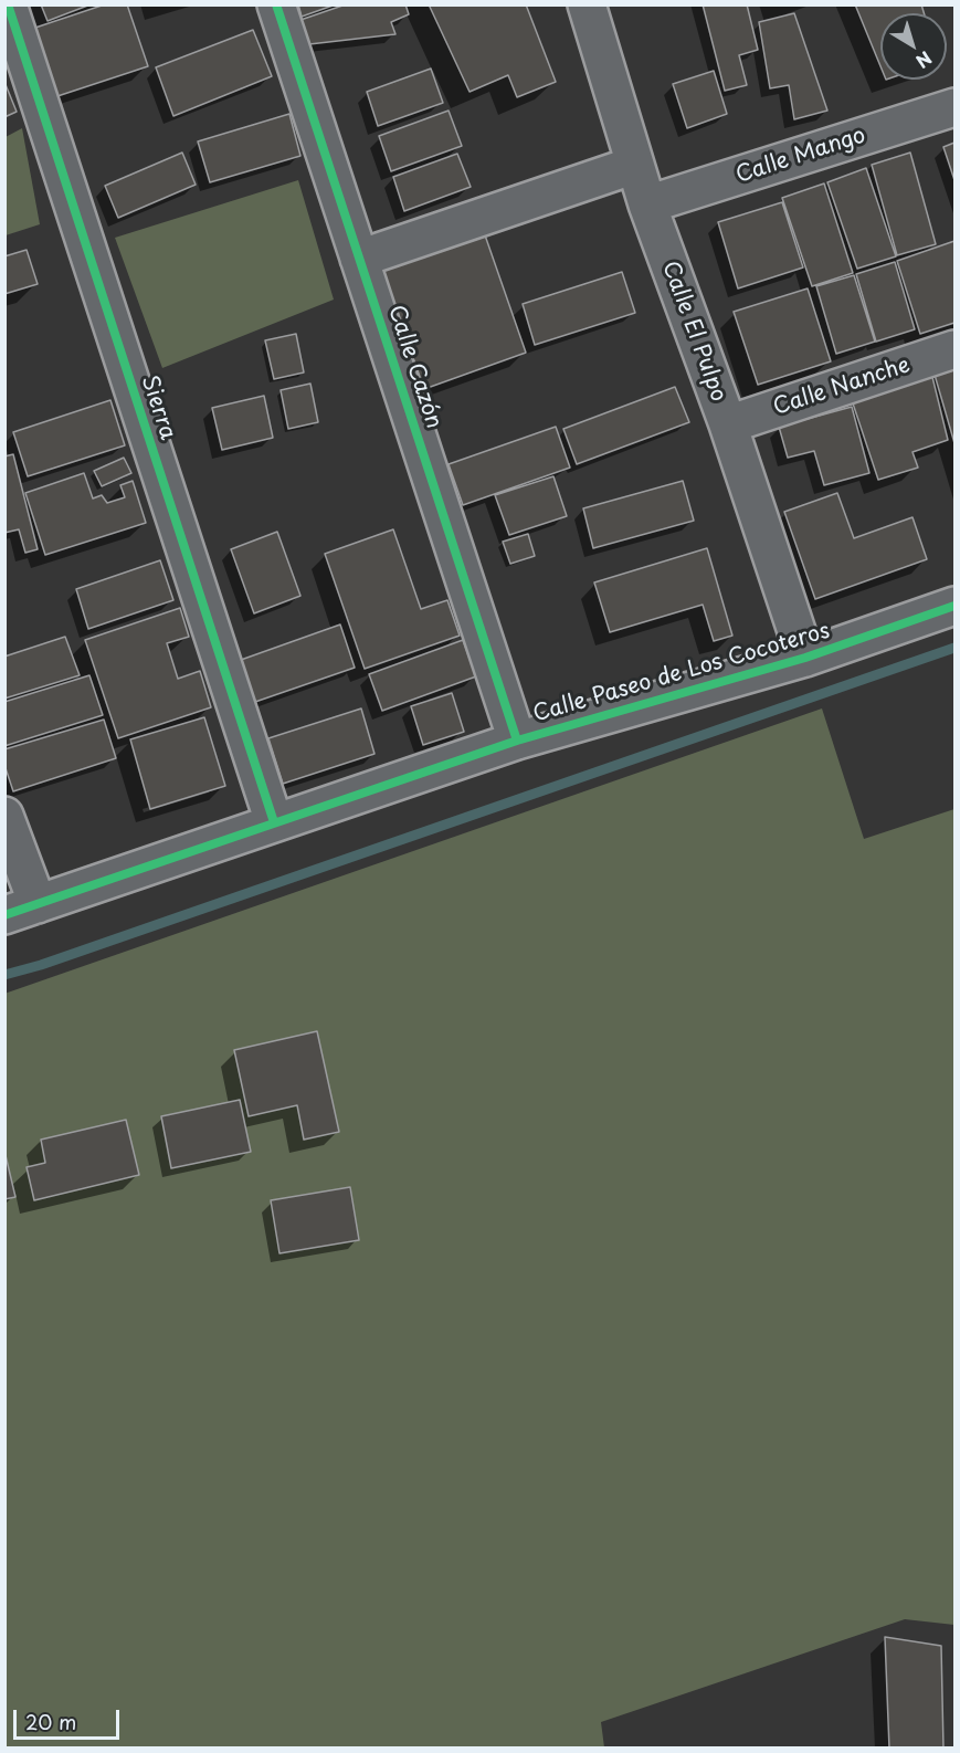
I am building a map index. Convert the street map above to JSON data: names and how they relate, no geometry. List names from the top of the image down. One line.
{"streets":{"street":["Calle Mango","Calle El Pulpo","Calle Cazón","Calle Nanche","Sierra","Calle Paseo de Los Cocoteros"]},"crossings":[["Calle Mango","Calle El Pulpo"],["Calle El Pulpo","Calle Nanche"],["Calle El Pulpo","Calle Paseo de Los Cocoteros"],["Calle Cazón","Calle Paseo de Los Cocoteros"],["Sierra","Calle Paseo de Los Cocoteros"]],"scale_bar":"20 m","north":"bottom right"}
